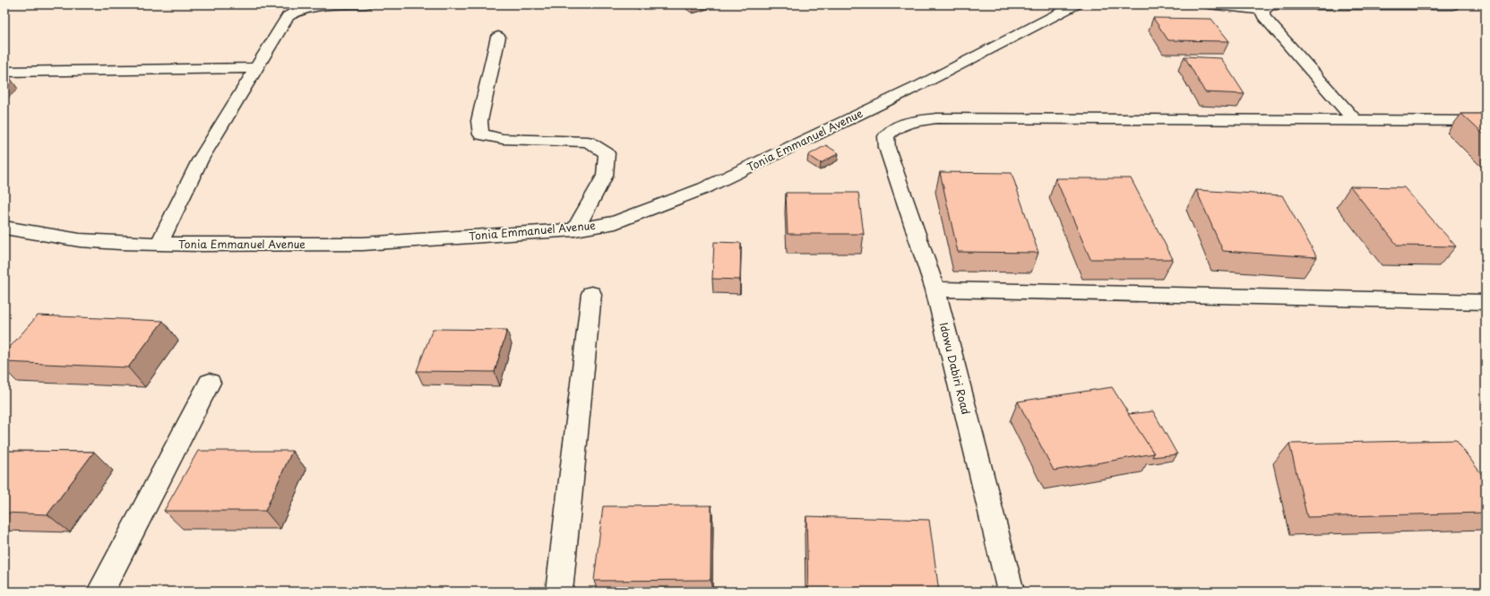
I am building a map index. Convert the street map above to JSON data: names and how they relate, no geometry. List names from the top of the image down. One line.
{"streets":{"street":["Tonia Emmanuel Avenue","Idowu Dabiri Road"]}}
